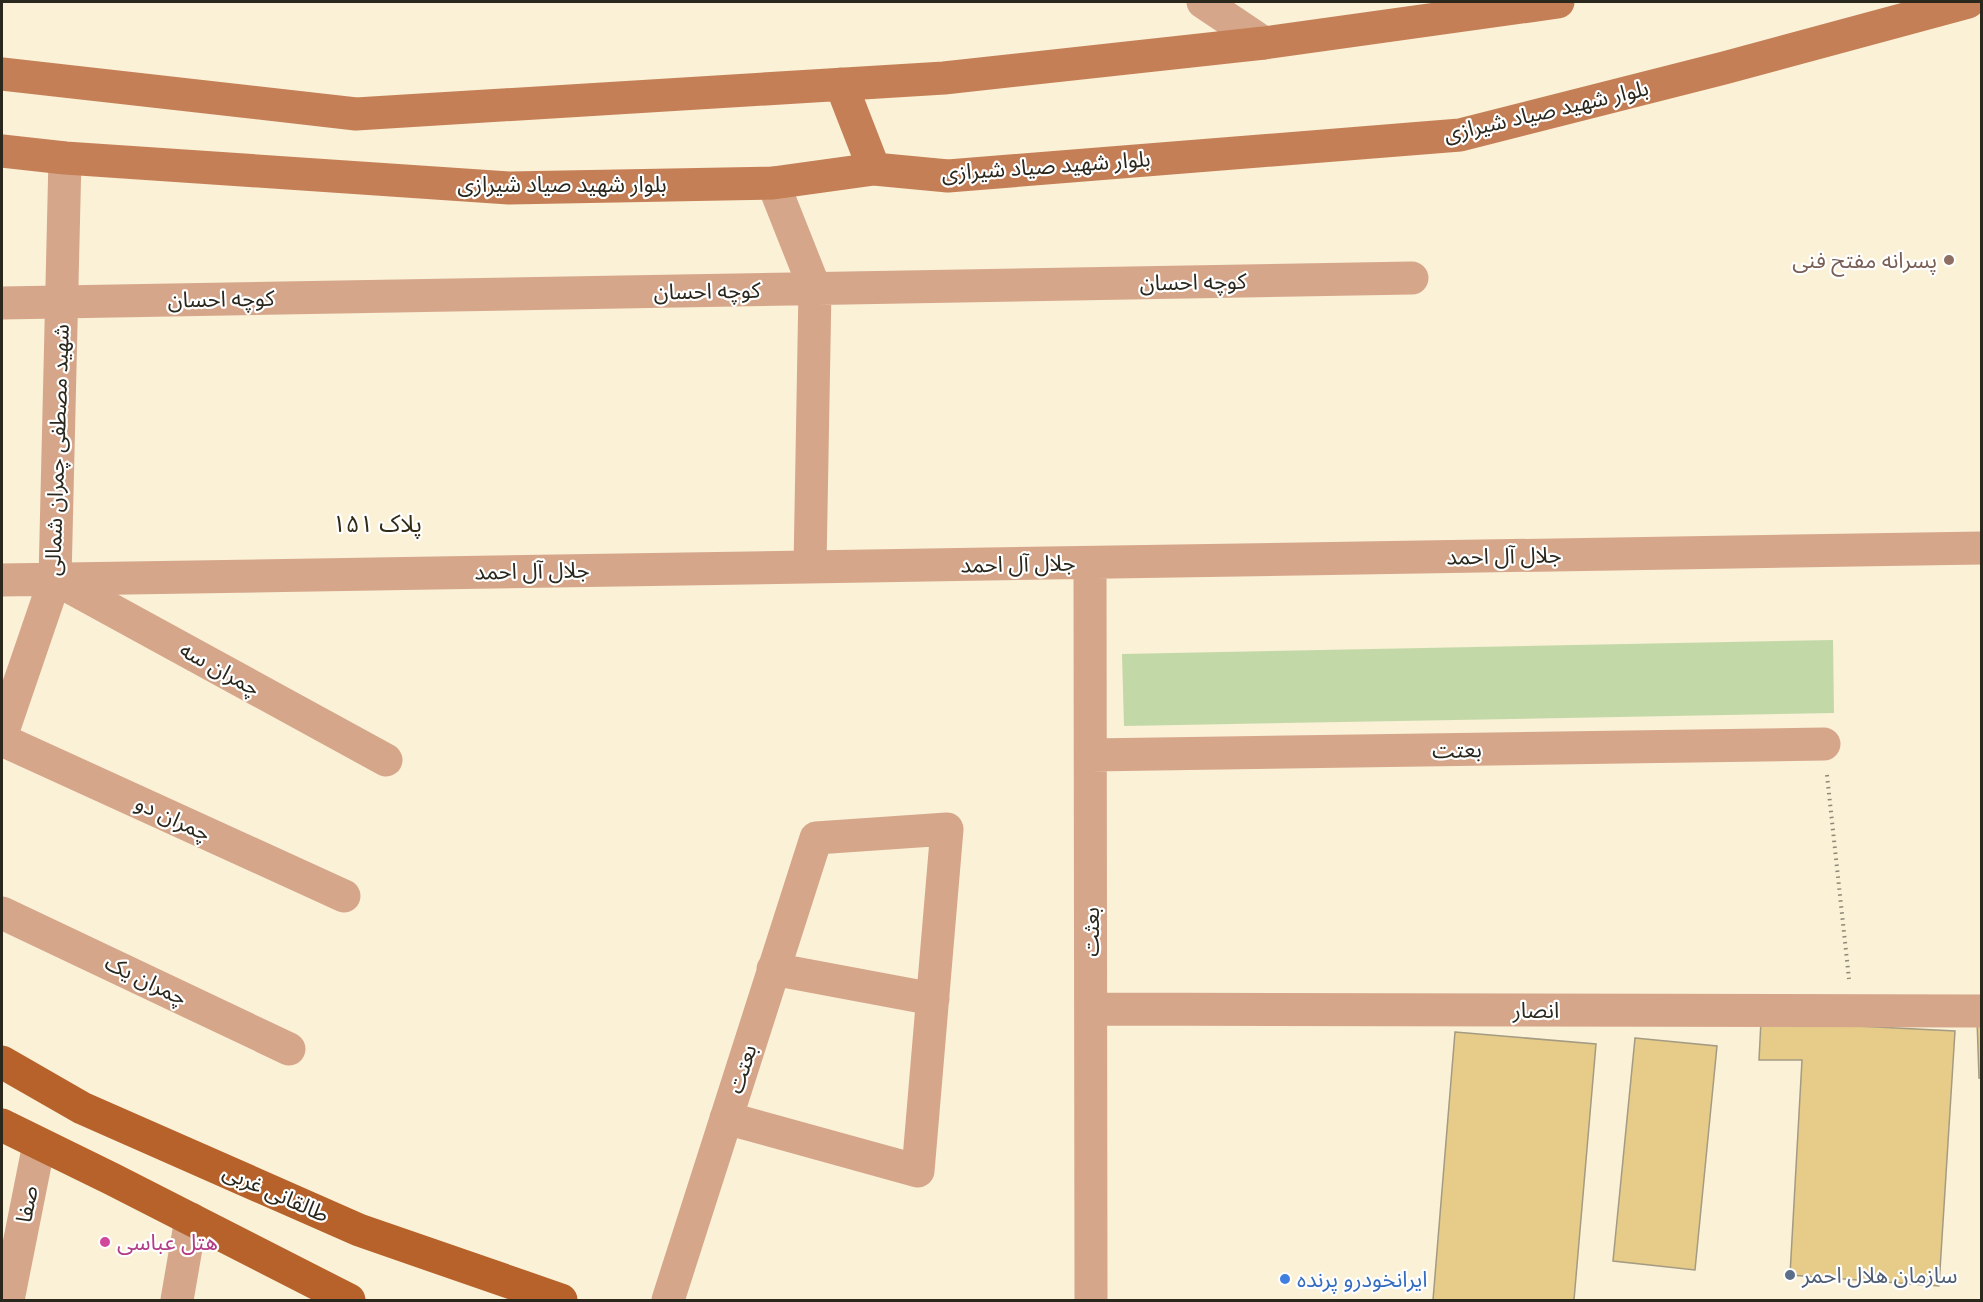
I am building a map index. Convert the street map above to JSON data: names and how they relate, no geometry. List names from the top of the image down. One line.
{"streets":{"main road":["بلوار شهید صیاد شیرازی","طالقانی غربی"],"street":["کوچه احسان","شهید مصطفی چمران شمالی","جلال آل احمد","چمران سه","بعتت","چمران دو","بعثت","چمران یک","انصار","صفا"]},"crossings":[["بلوار شهید صیاد شیرازی","شهید مصطفی چمران شمالی"],["کوچه احسان","شهید مصطفی چمران شمالی"],["شهید مصطفی چمران شمالی","جلال آل احمد"],["شهید مصطفی چمران شمالی","چمران سه"],["جلال آل احمد","چمران سه"],["جلال آل احمد","بعثت"],["بعتت","بعثت"],["بعثت","انصار"]],"districts":["۱۵۱ پلاک"],"places":["پسرانه مفتح فنی","هتل عباسی","سازمان هلال احمر","ایرانخودرو پرنده"]}
